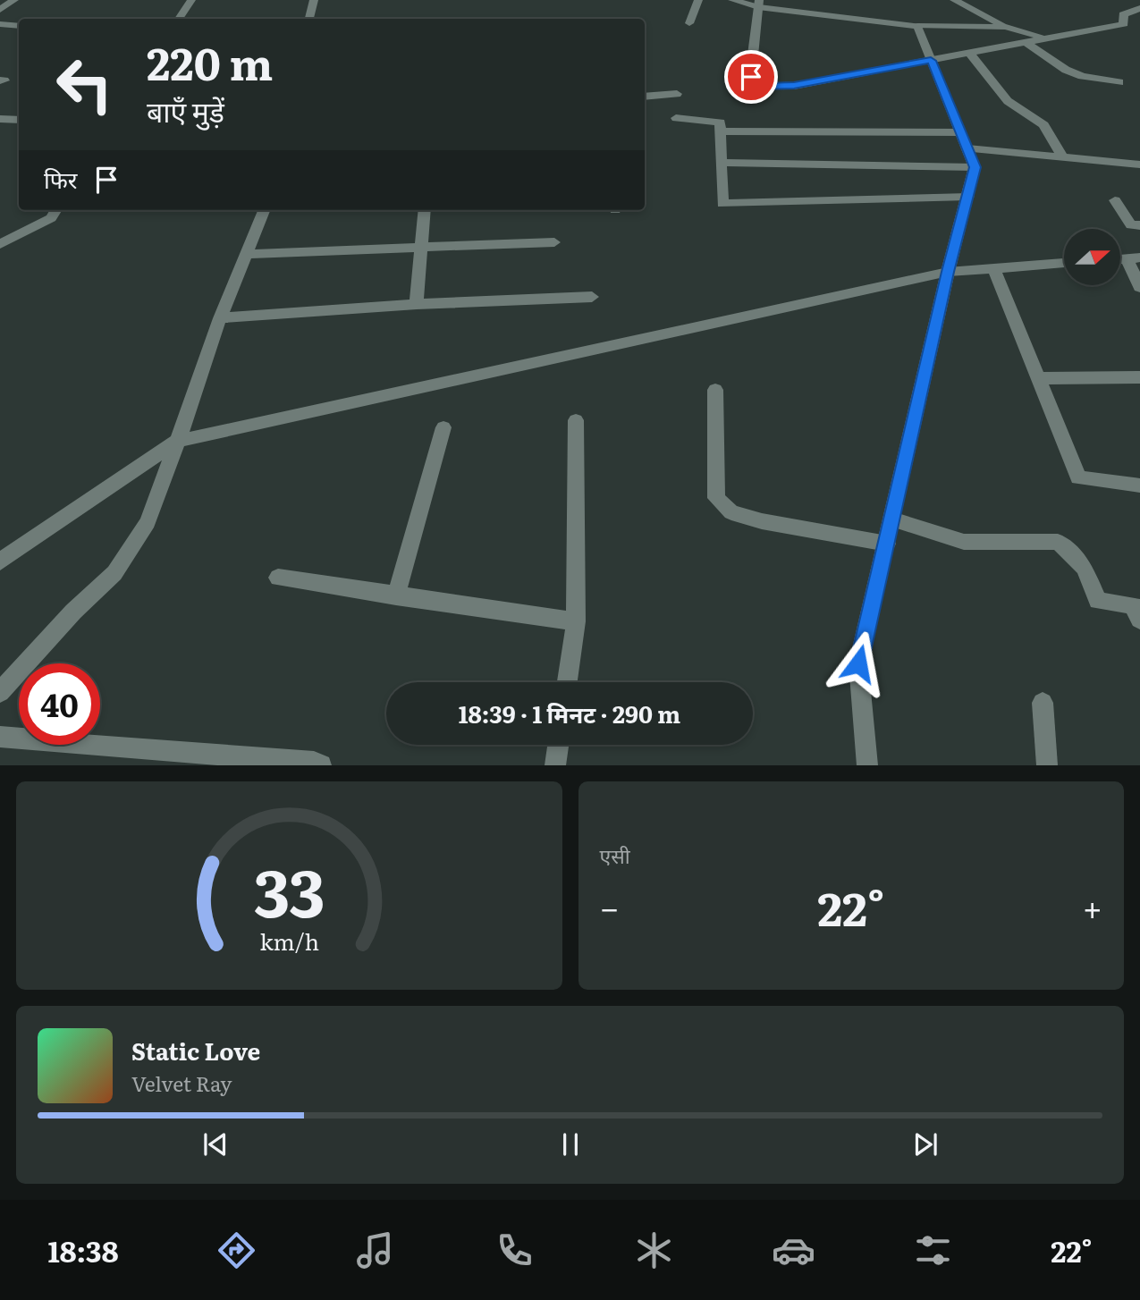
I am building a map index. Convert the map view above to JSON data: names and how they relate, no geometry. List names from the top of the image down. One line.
{"north":"right","page":{"turn":["220 m","बाएँ मुड़ें"],"then":"फिर","limit":"40","trip":"18:39 · 1 मिनट · 290 m","tile":"एसी","heat":["−","22°","+"],"song":["Static Love","Velvet Ray"],"tabs":["18:38","22°"],"gauge":["33","km/h"]}}
